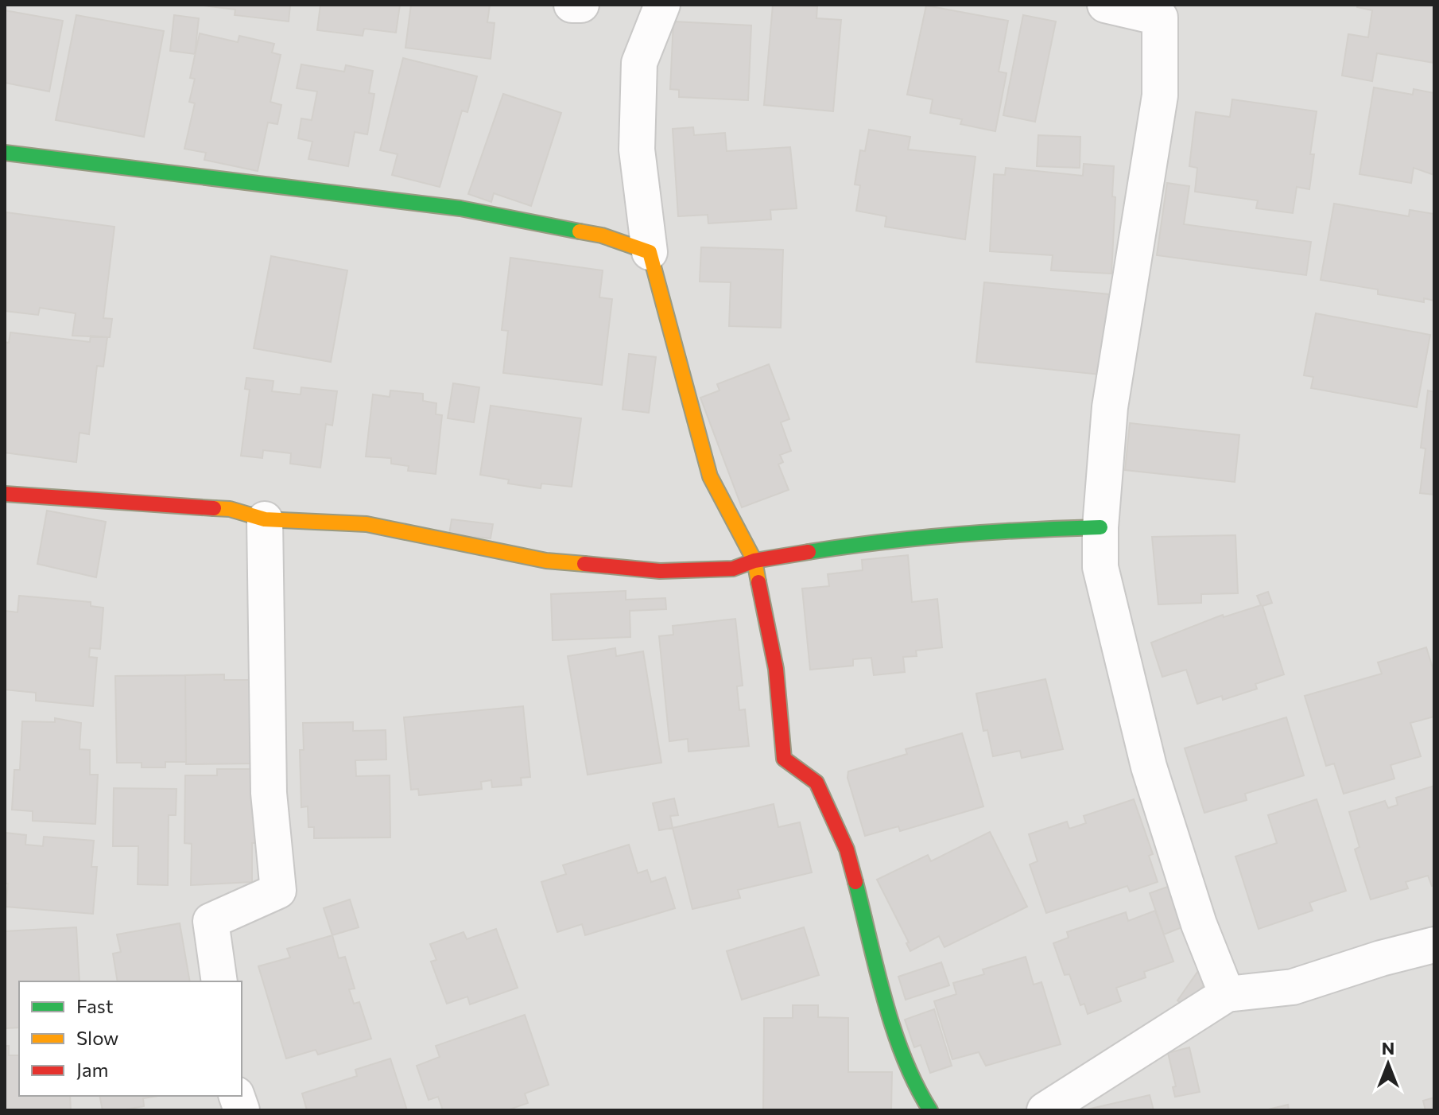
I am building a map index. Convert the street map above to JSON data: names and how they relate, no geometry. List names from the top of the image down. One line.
{"legend":["Fast","Slow","Jam"],"north":"top"}
